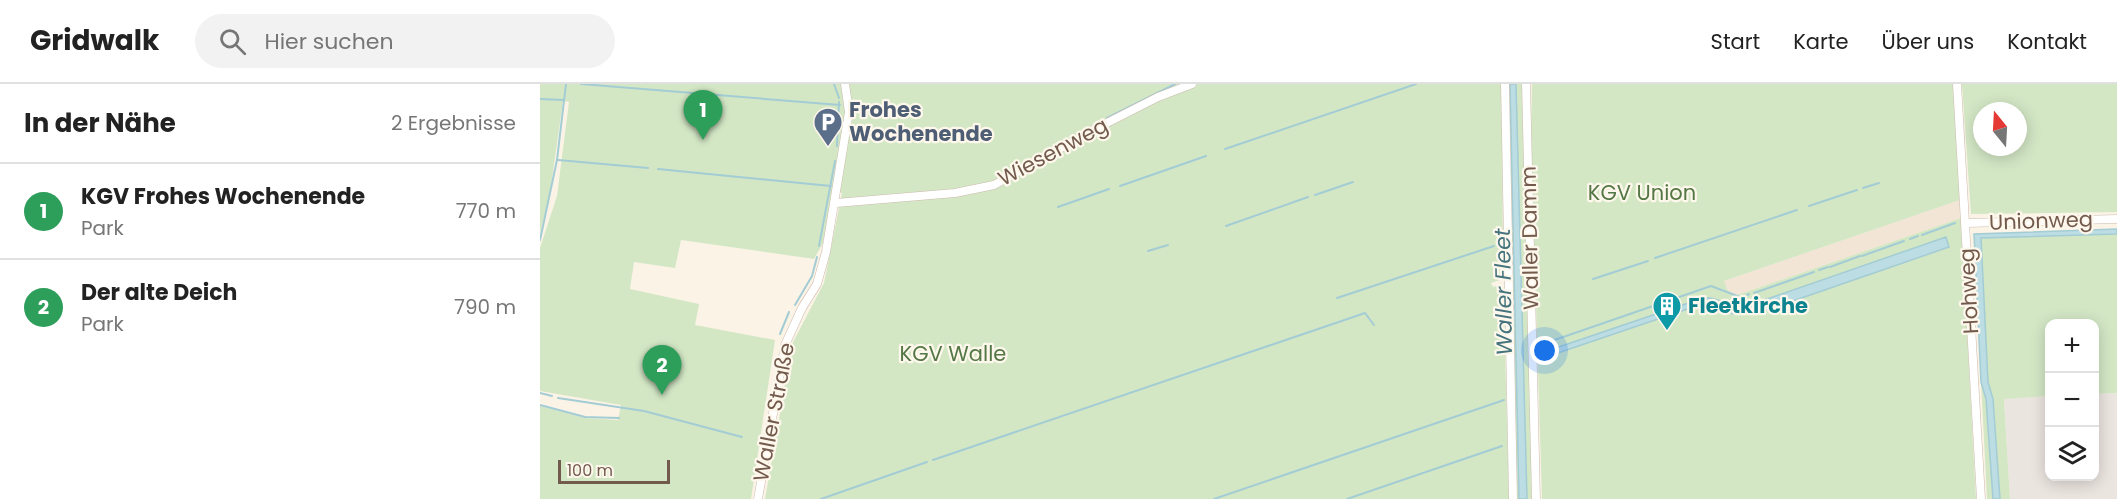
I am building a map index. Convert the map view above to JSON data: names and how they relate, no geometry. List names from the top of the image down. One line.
{"streets":{"street":["Wiesenweg","Unionweg","Waller Damm","Hohweg","Waller Straße"]},"crossings":[["Wiesenweg","Waller Straße"],["Unionweg","Hohweg"]],"water":["Waller Fleet"],"parks":["KGV Union","KGV Walle"],"places":{"parking":["Frohes Wochenende"],"building":["Fleetkirche"]},"scale_bar":"100 m","north":"top","page":{"header":"Gridwalk","search":"Hier suchen","nav":["Start","Karte","Über uns","Kontakt"],"heading":["In der Nähe","2 Ergebnisse"],"pins":["1","2"],"list":[{"mark":"1","name":"KGV Frohes Wochenende","note":"Park","value":"770 m"},{"mark":"2","name":"Der alte Deich","note":"Park","value":"790 m"}],"map_buttons":["+","−"],"scale":"100 m"}}
